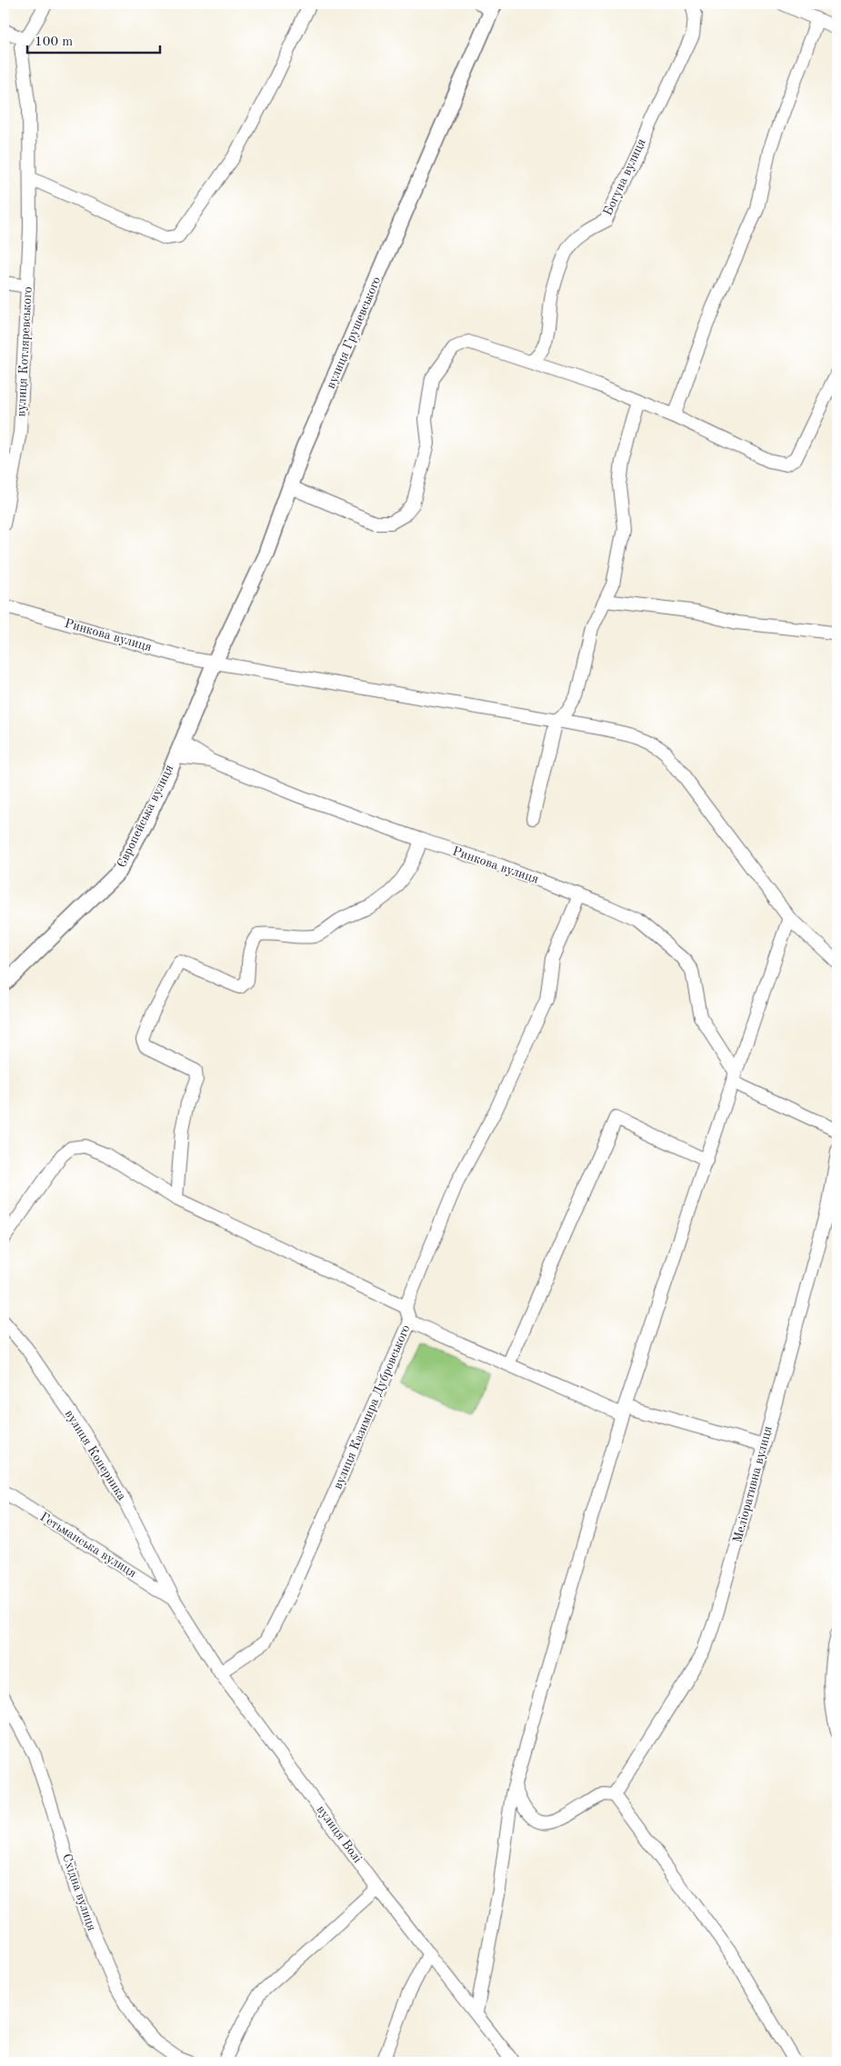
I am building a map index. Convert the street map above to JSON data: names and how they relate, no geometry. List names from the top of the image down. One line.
{"streets":{"main road":["вулиця Грушевського","Європейська вулиця"],"street":["Богуна вулиця","вулиця Котляревського","Ринкова вулиця","вулиця Казимира Дубровського","вулиця Коперника","Меліоративна вулиця","Гетьманська вулиця","вулиця Волі","Східна вулиця"]},"crossings":[["вулиця Грушевського","Ринкова вулиця"],["вулиця Грушевського","Європейська вулиця"],["Ринкова вулиця","Європейська вулиця"],["Ринкова вулиця","вулиця Казимира Дубровського"],["вулиця Казимира Дубровського","вулиця Волі"],["вулиця Коперника","Гетьманська вулиця"],["вулиця Коперника","вулиця Волі"],["Гетьманська вулиця","вулиця Волі"]],"scale_bar":"100 m"}
